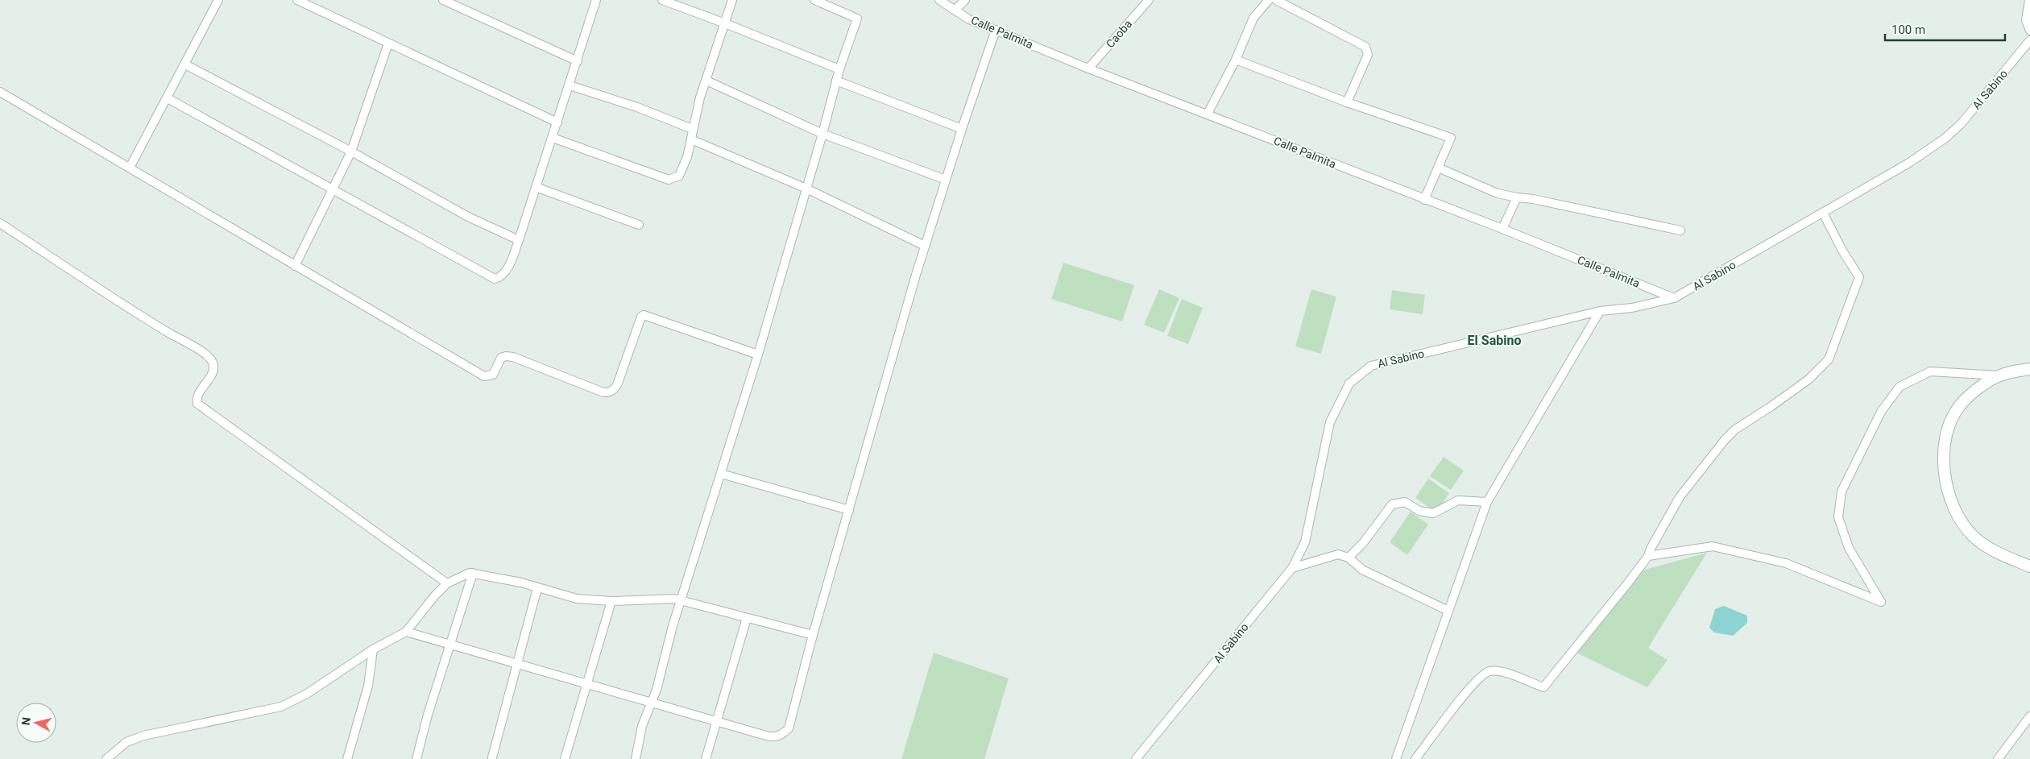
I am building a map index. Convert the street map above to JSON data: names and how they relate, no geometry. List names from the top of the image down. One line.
{"streets":{"street":["Calle Palmita","Caoba","Al Sabino"]},"crossings":[["Calle Palmita","Caoba"],["Calle Palmita","Al Sabino"]],"districts":["El Sabino"],"scale_bar":"100 m","north":"left"}
